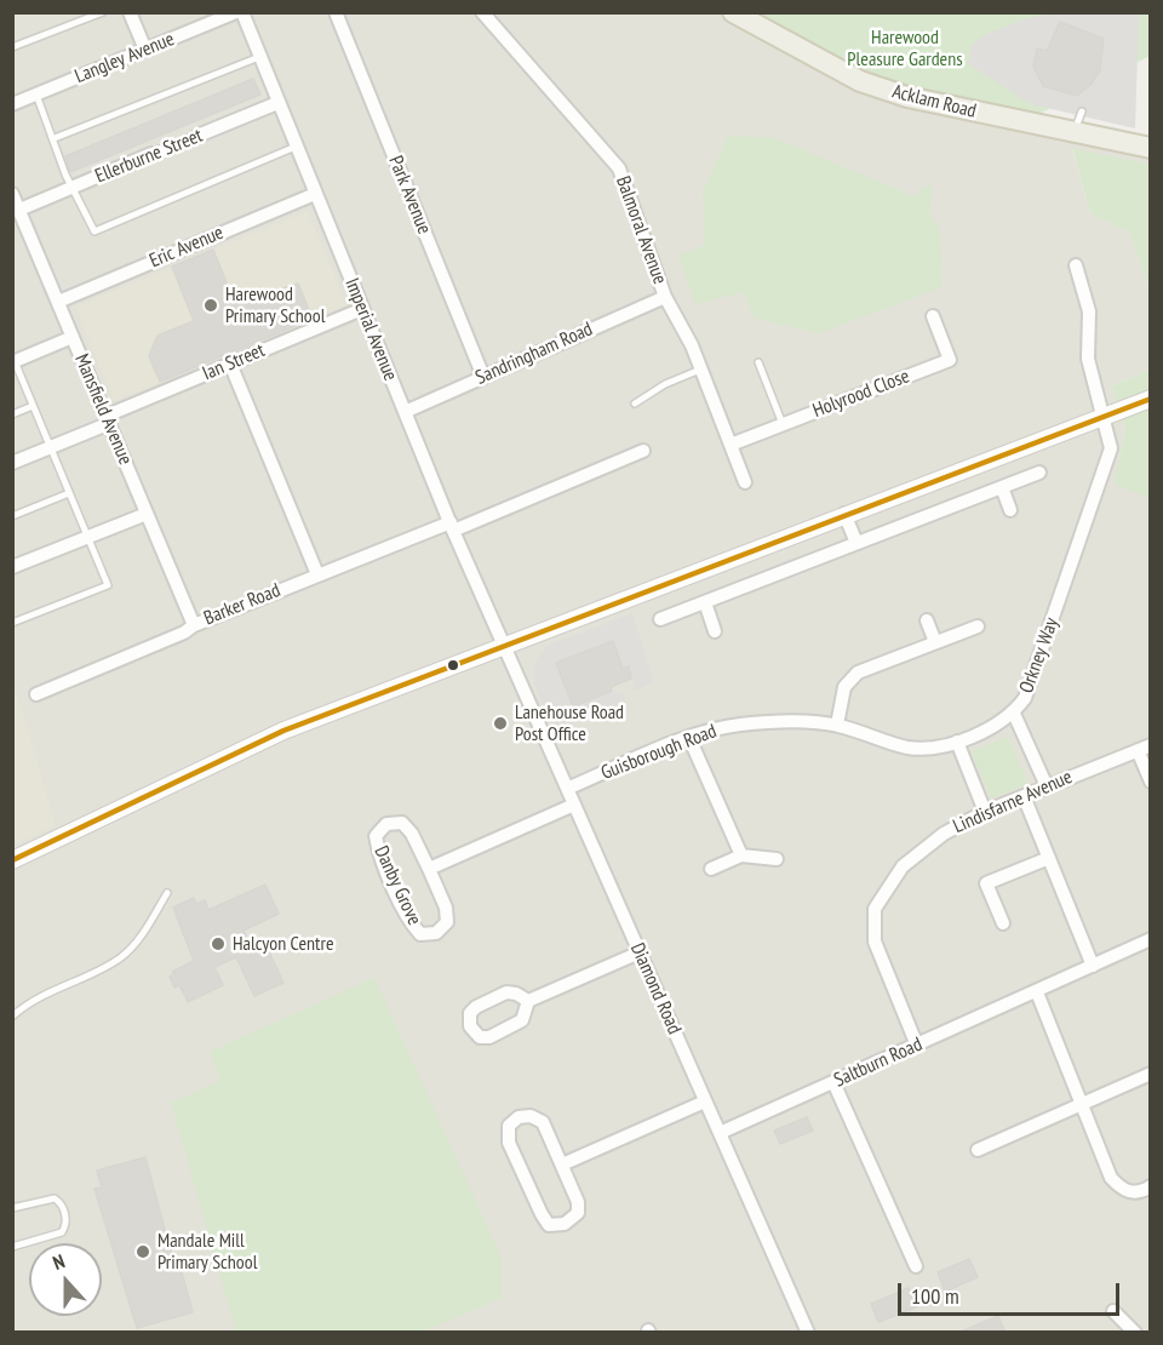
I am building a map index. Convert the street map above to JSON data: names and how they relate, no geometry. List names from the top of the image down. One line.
{"streets":{"main road":["Acklam Road"],"street":["Langley Avenue","Ellerburne Street","Park Avenue","Balmoral Avenue","Eric Avenue","Imperial Avenue","Sandringham Road","Ian Street","Holyrood Close","Mansfield Avenue","Barker Road","Orkney Way","Guisborough Road","Lindisfarne Avenue","Danby Grove","Diamond Road","Saltburn Road"]},"crossings":[["Langley Avenue","Imperial Avenue"],["Ellerburne Street","Imperial Avenue"],["Ellerburne Street","Mansfield Avenue"],["Park Avenue","Sandringham Road"],["Balmoral Avenue","Sandringham Road"],["Balmoral Avenue","Holyrood Close"],["Eric Avenue","Imperial Avenue"],["Eric Avenue","Mansfield Avenue"],["Imperial Avenue","Sandringham Road"],["Imperial Avenue","Ian Street"],["Imperial Avenue","Barker Road"],["Imperial Avenue","Diamond Road"],["Ian Street","Mansfield Avenue"],["Mansfield Avenue","Barker Road"],["Orkney Way","Guisborough Road"],["Guisborough Road","Diamond Road"],["Lindisfarne Avenue","Saltburn Road"],["Danby Grove","Diamond Road"],["Diamond Road","Saltburn Road"]],"parks":["Harewood Pleasure Gardens"],"places":["Harewood Primary School","Lanehouse Road Post Office","Halcyon Centre","Mandale Mill Primary School"],"scale_bar":"100 m","north":"top"}
